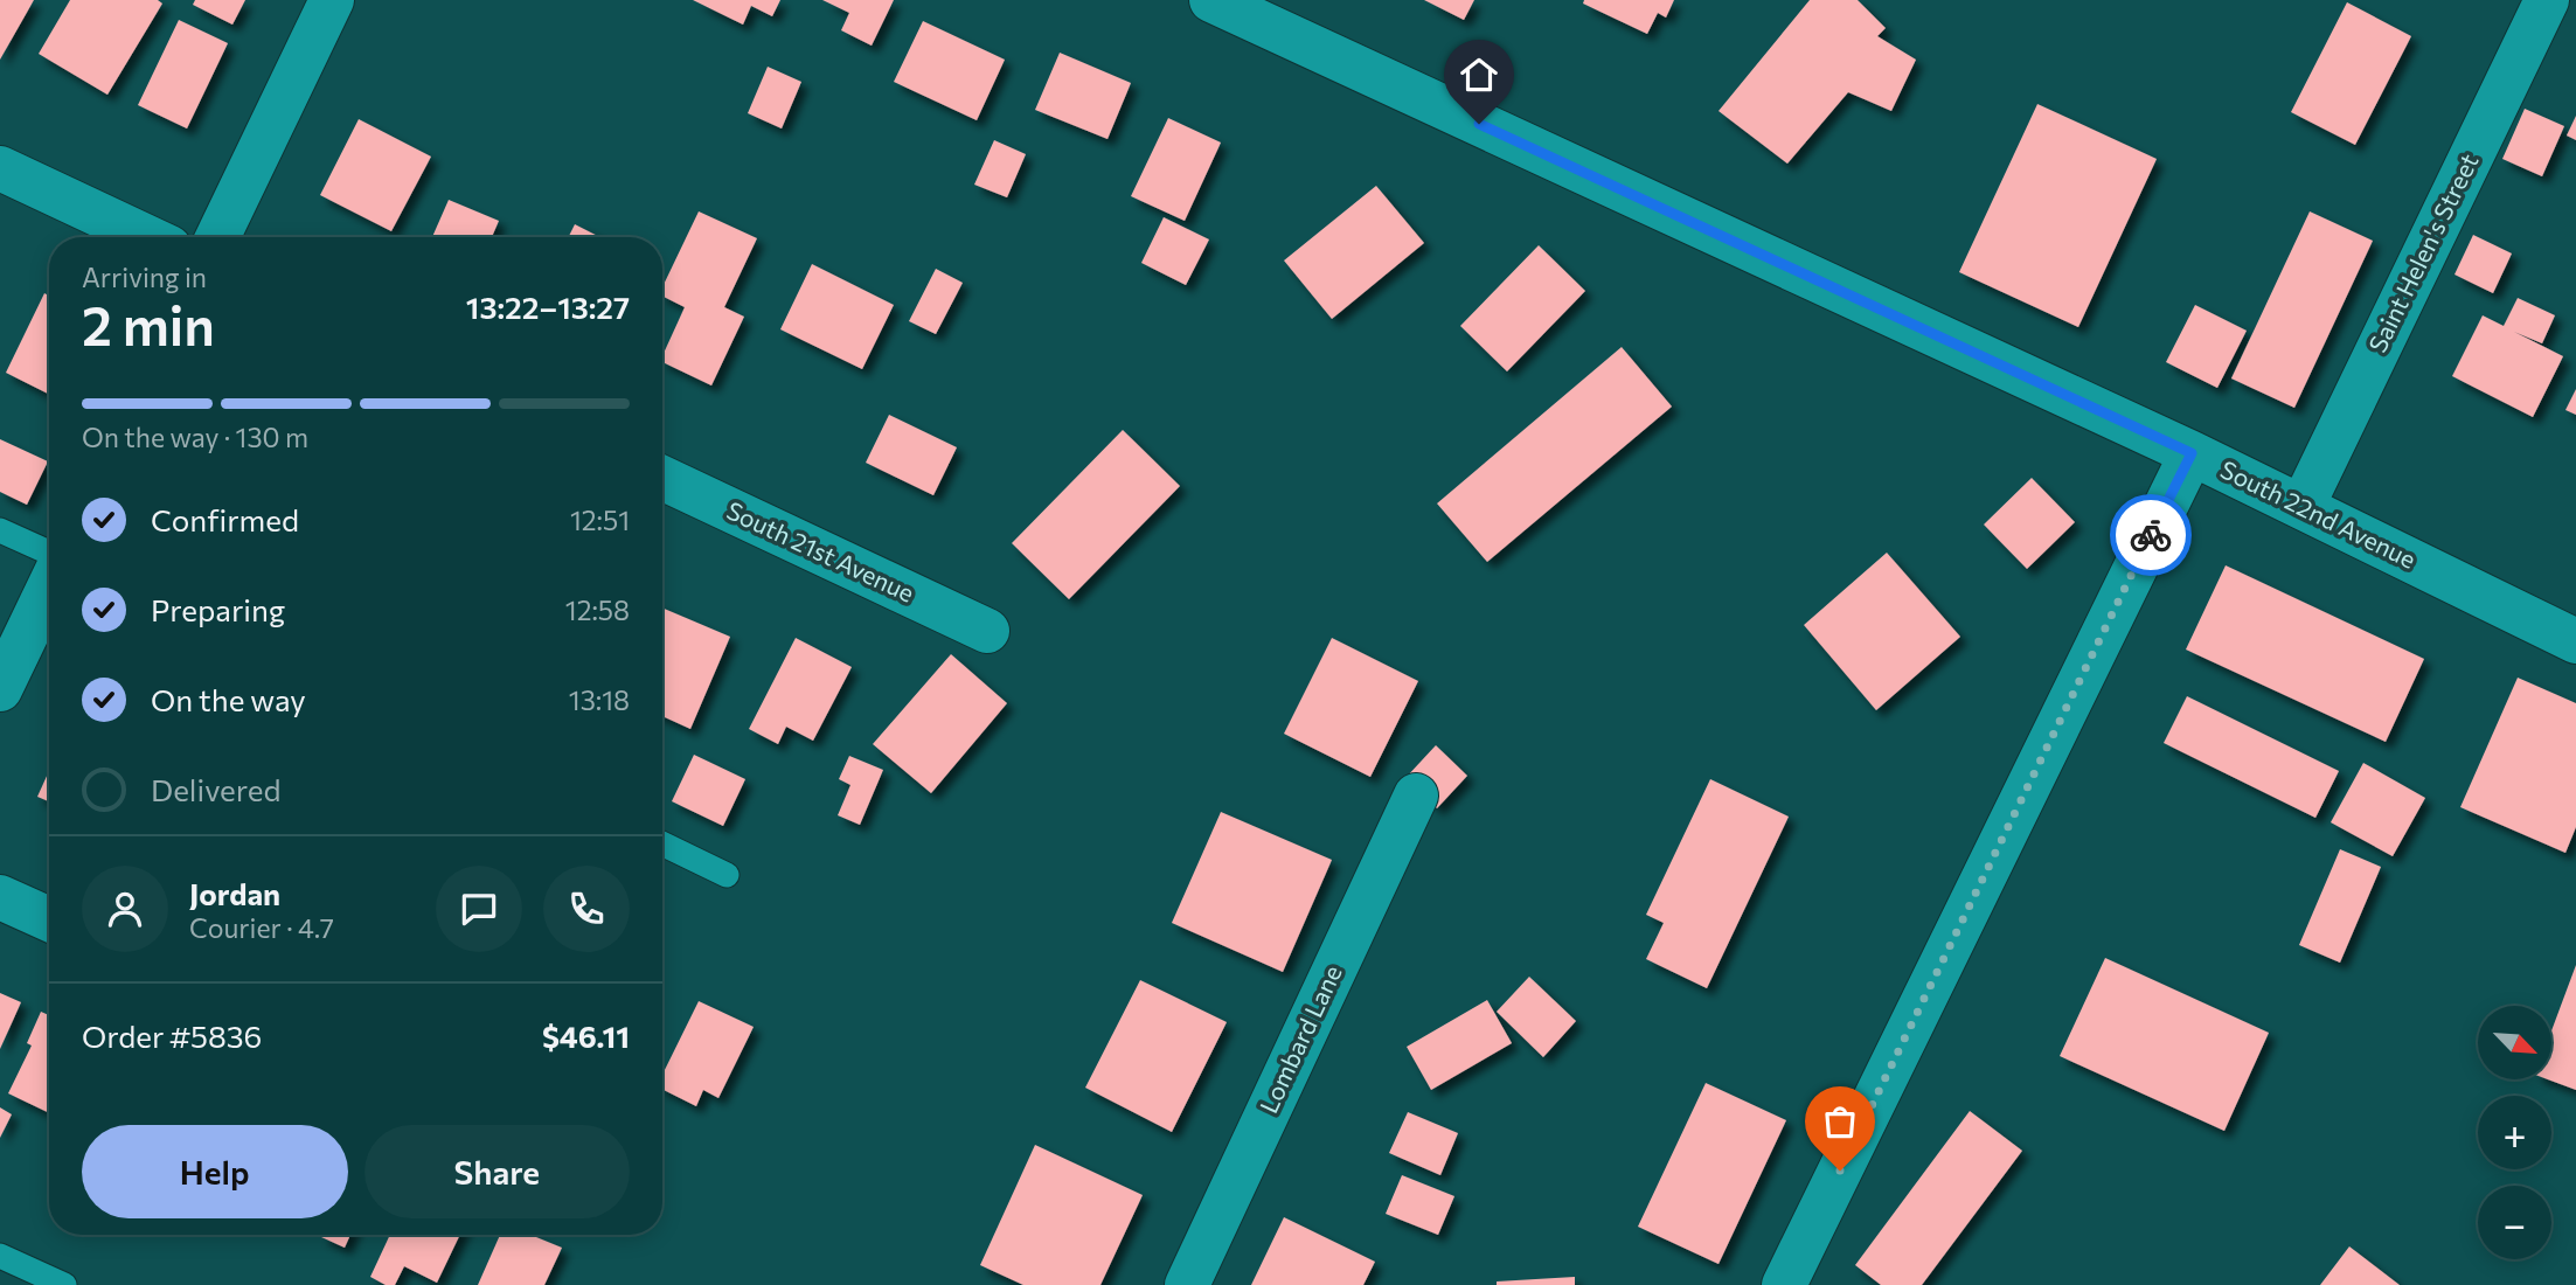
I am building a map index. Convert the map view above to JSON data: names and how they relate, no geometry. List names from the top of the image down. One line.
{"streets":{"street":["Saint Helen's Street","South 22nd Avenue","South 21st Avenue","Lombard Lane"]},"crossings":[["Saint Helen's Street","South 22nd Avenue"]],"north":"bottom right","page":{"heading":["2 min","Arriving in","13:22–13:27"],"panel":["Jordan","Courier · 4.7","Order #5836","$46.11"],"bar":"On the way · 130 m","list":[["Confirmed","12:51"],["Preparing","12:58"],["On the way","13:18"],"Delivered"],"map_buttons":["+","−"],"buttons":["Help","Share"]}}
